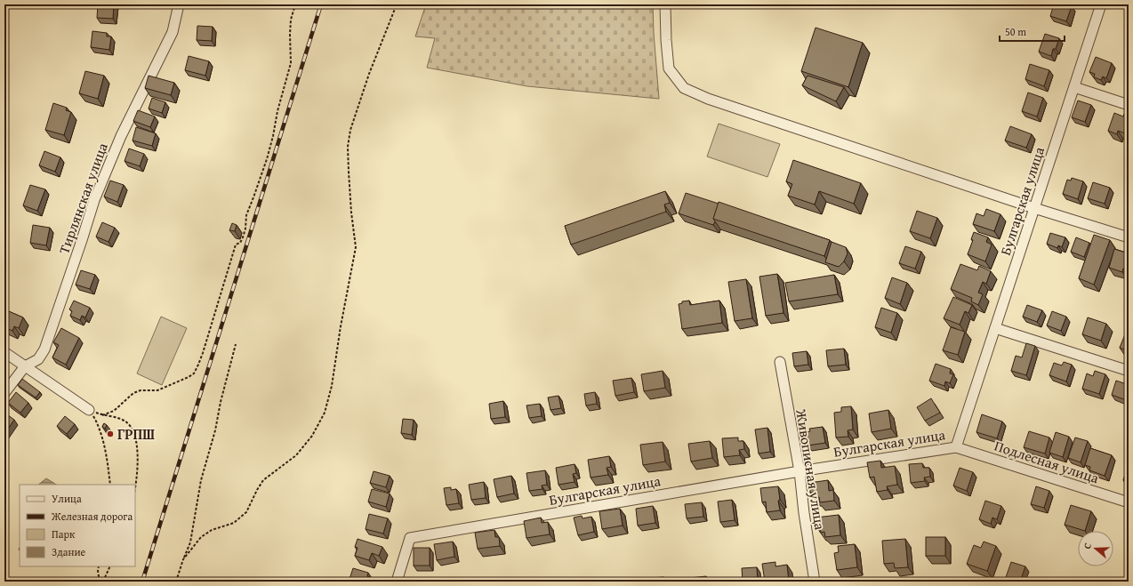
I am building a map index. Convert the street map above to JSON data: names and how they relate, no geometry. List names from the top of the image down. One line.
{"streets":{"street":["Тирлянская улица","Булгарская улица","Подлесная улица","Живописная улица"]},"crossings":[["Булгарская улица","Подлесная улица"],["Булгарская улица","Живописная улица"]],"places":["ГРПШ"],"legend":["Улица","Железная дорога","Парк","Здание"],"scale_bar":"50 m","north":"left"}
